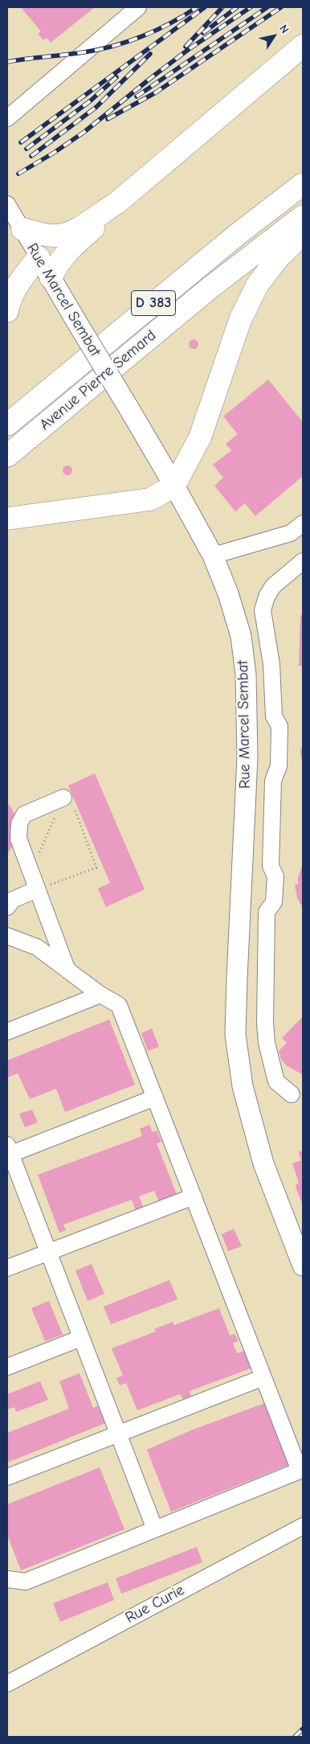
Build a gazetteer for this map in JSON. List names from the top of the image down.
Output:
{
  "streets": {
    "highway": ["D 383", "Avenue Pierre Semard"],
    "main road": ["Rue Marcel Sembat"],
    "street": ["Rue Curie"]
  },
  "north": "top right"
}
